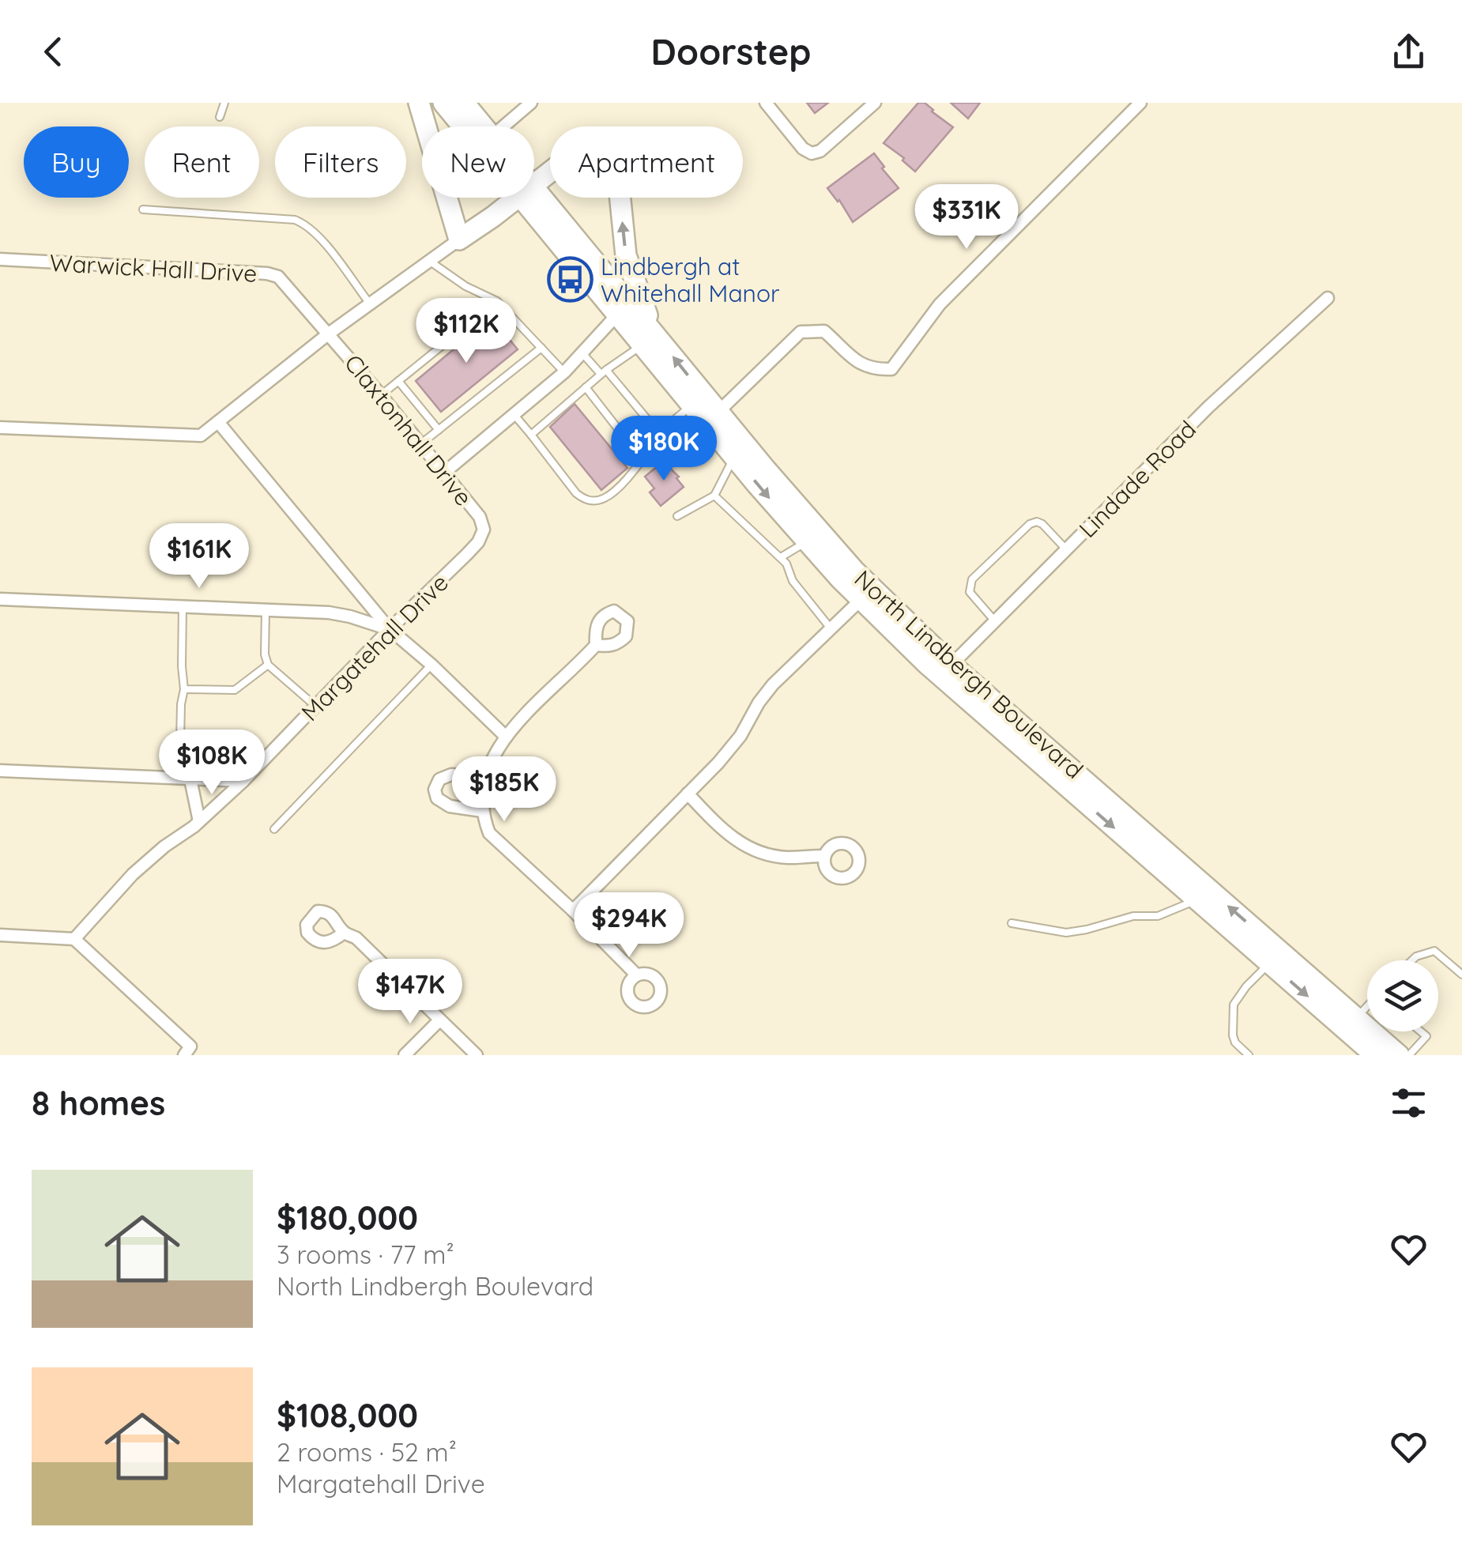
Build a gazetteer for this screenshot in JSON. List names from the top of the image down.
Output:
{
  "streets": {
    "highway": ["North Lindbergh Boulevard"],
    "street": [
      "Warwick Hall Drive",
      "Claxtonhall Drive",
      "Lindade Road",
      "Margatehall Drive"
    ]
  },
  "crossings": [
    ["Warwick Hall Drive", "Claxtonhall Drive"],
    ["Claxtonhall Drive", "Margatehall Drive"],
    ["Lindade Road", "North Lindbergh Boulevard"]
  ],
  "places": {
    "bus stop": ["Lindbergh at Whitehall Manor"]
  },
  "page": {
    "header": "Doorstep",
    "chip": [
      "Buy",
      "Rent",
      "Filters",
      "New",
      "Apartment"
    ],
    "price": [
      "$331K",
      "$112K",
      "$180K",
      "$161K",
      "$108K",
      "$185K",
      "$294K",
      "$147K"
    ],
    "heading": "8 homes",
    "list": [
      {
        "name": "$180,000",
        "note": "3 rooms · 77 m² · North Lindbergh Boulevard"
      },
      {
        "name": "$108,000",
        "note": "2 rooms · 52 m² · Margatehall Drive"
      }
    ]
  }
}
